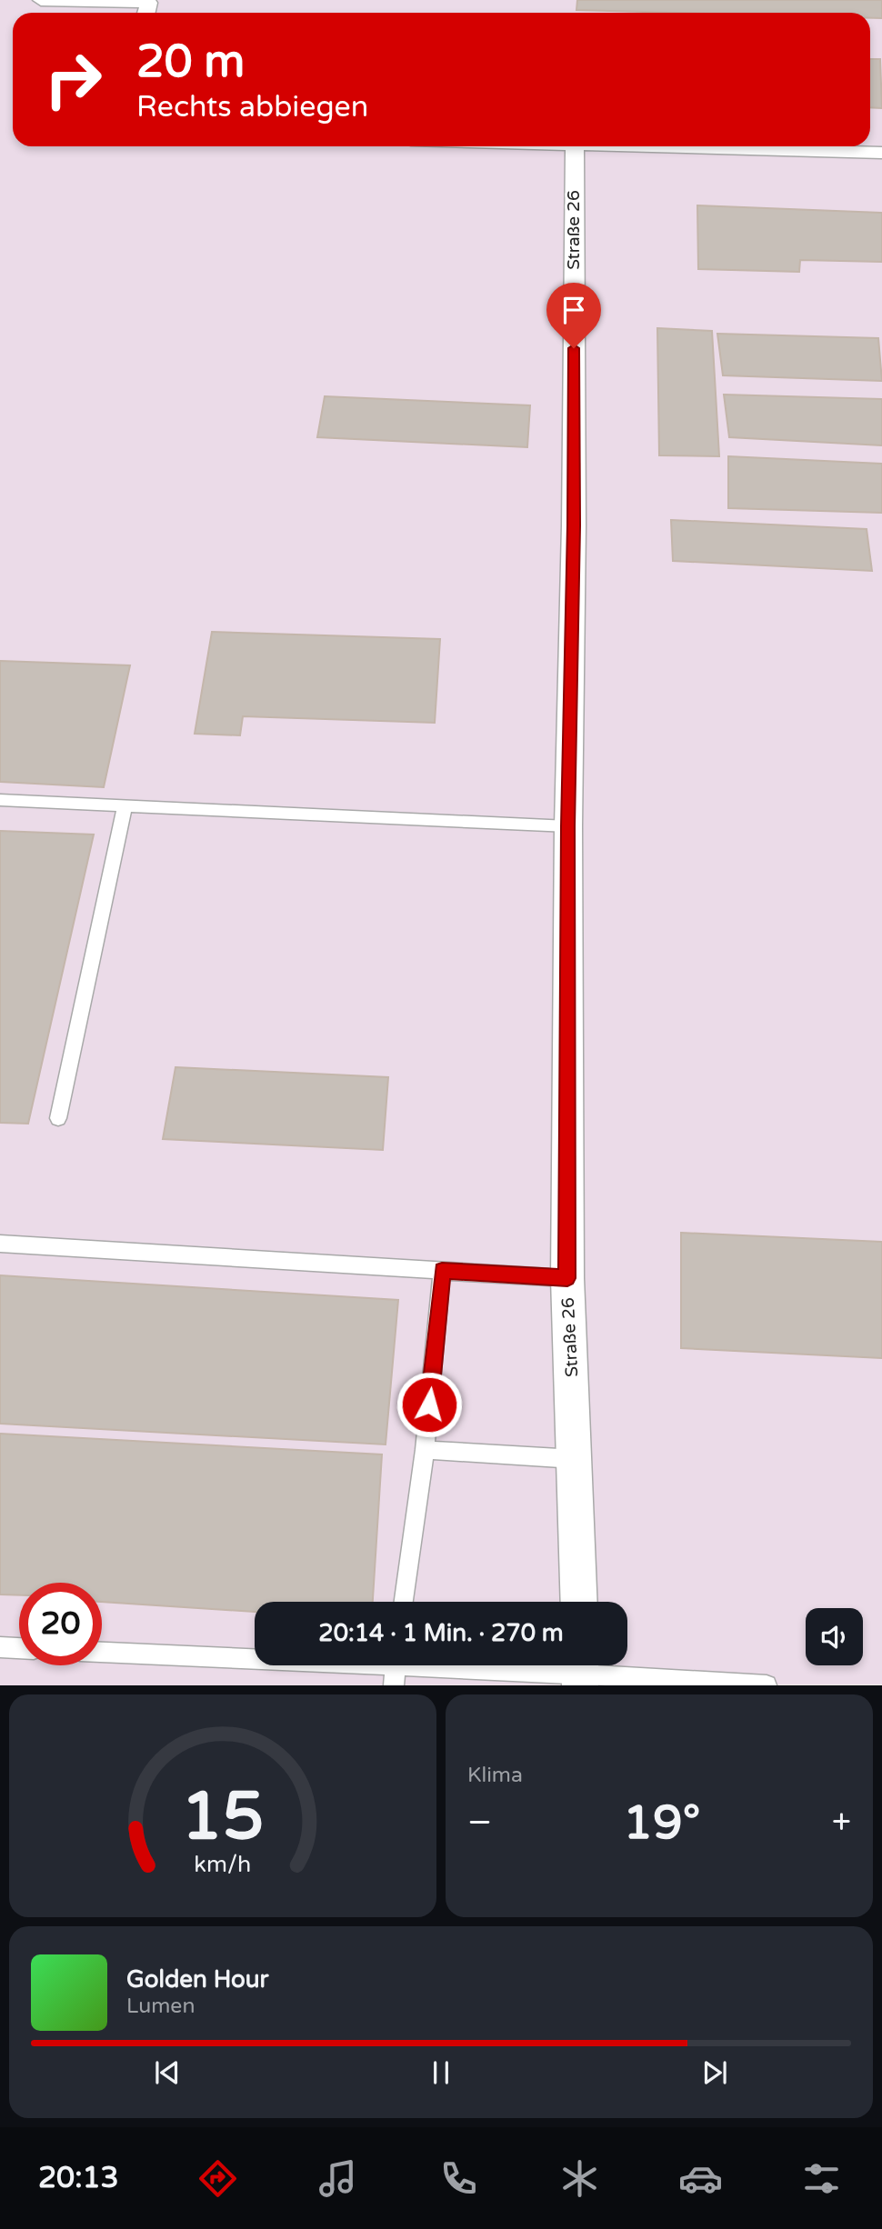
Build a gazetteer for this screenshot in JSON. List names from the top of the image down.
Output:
{
  "streets": {
    "street": ["Straße 26"]
  },
  "page": {
    "turn": ["20 m", "Rechts abbiegen"],
    "limit": "20",
    "trip": "20:14 · 1 Min. · 270 m",
    "tile": "Klima",
    "heat": ["−", "19°", "+"],
    "song": ["Golden Hour", "Lumen"],
    "tabs": "20:13",
    "gauge": ["15", "km/h"]
  }
}
